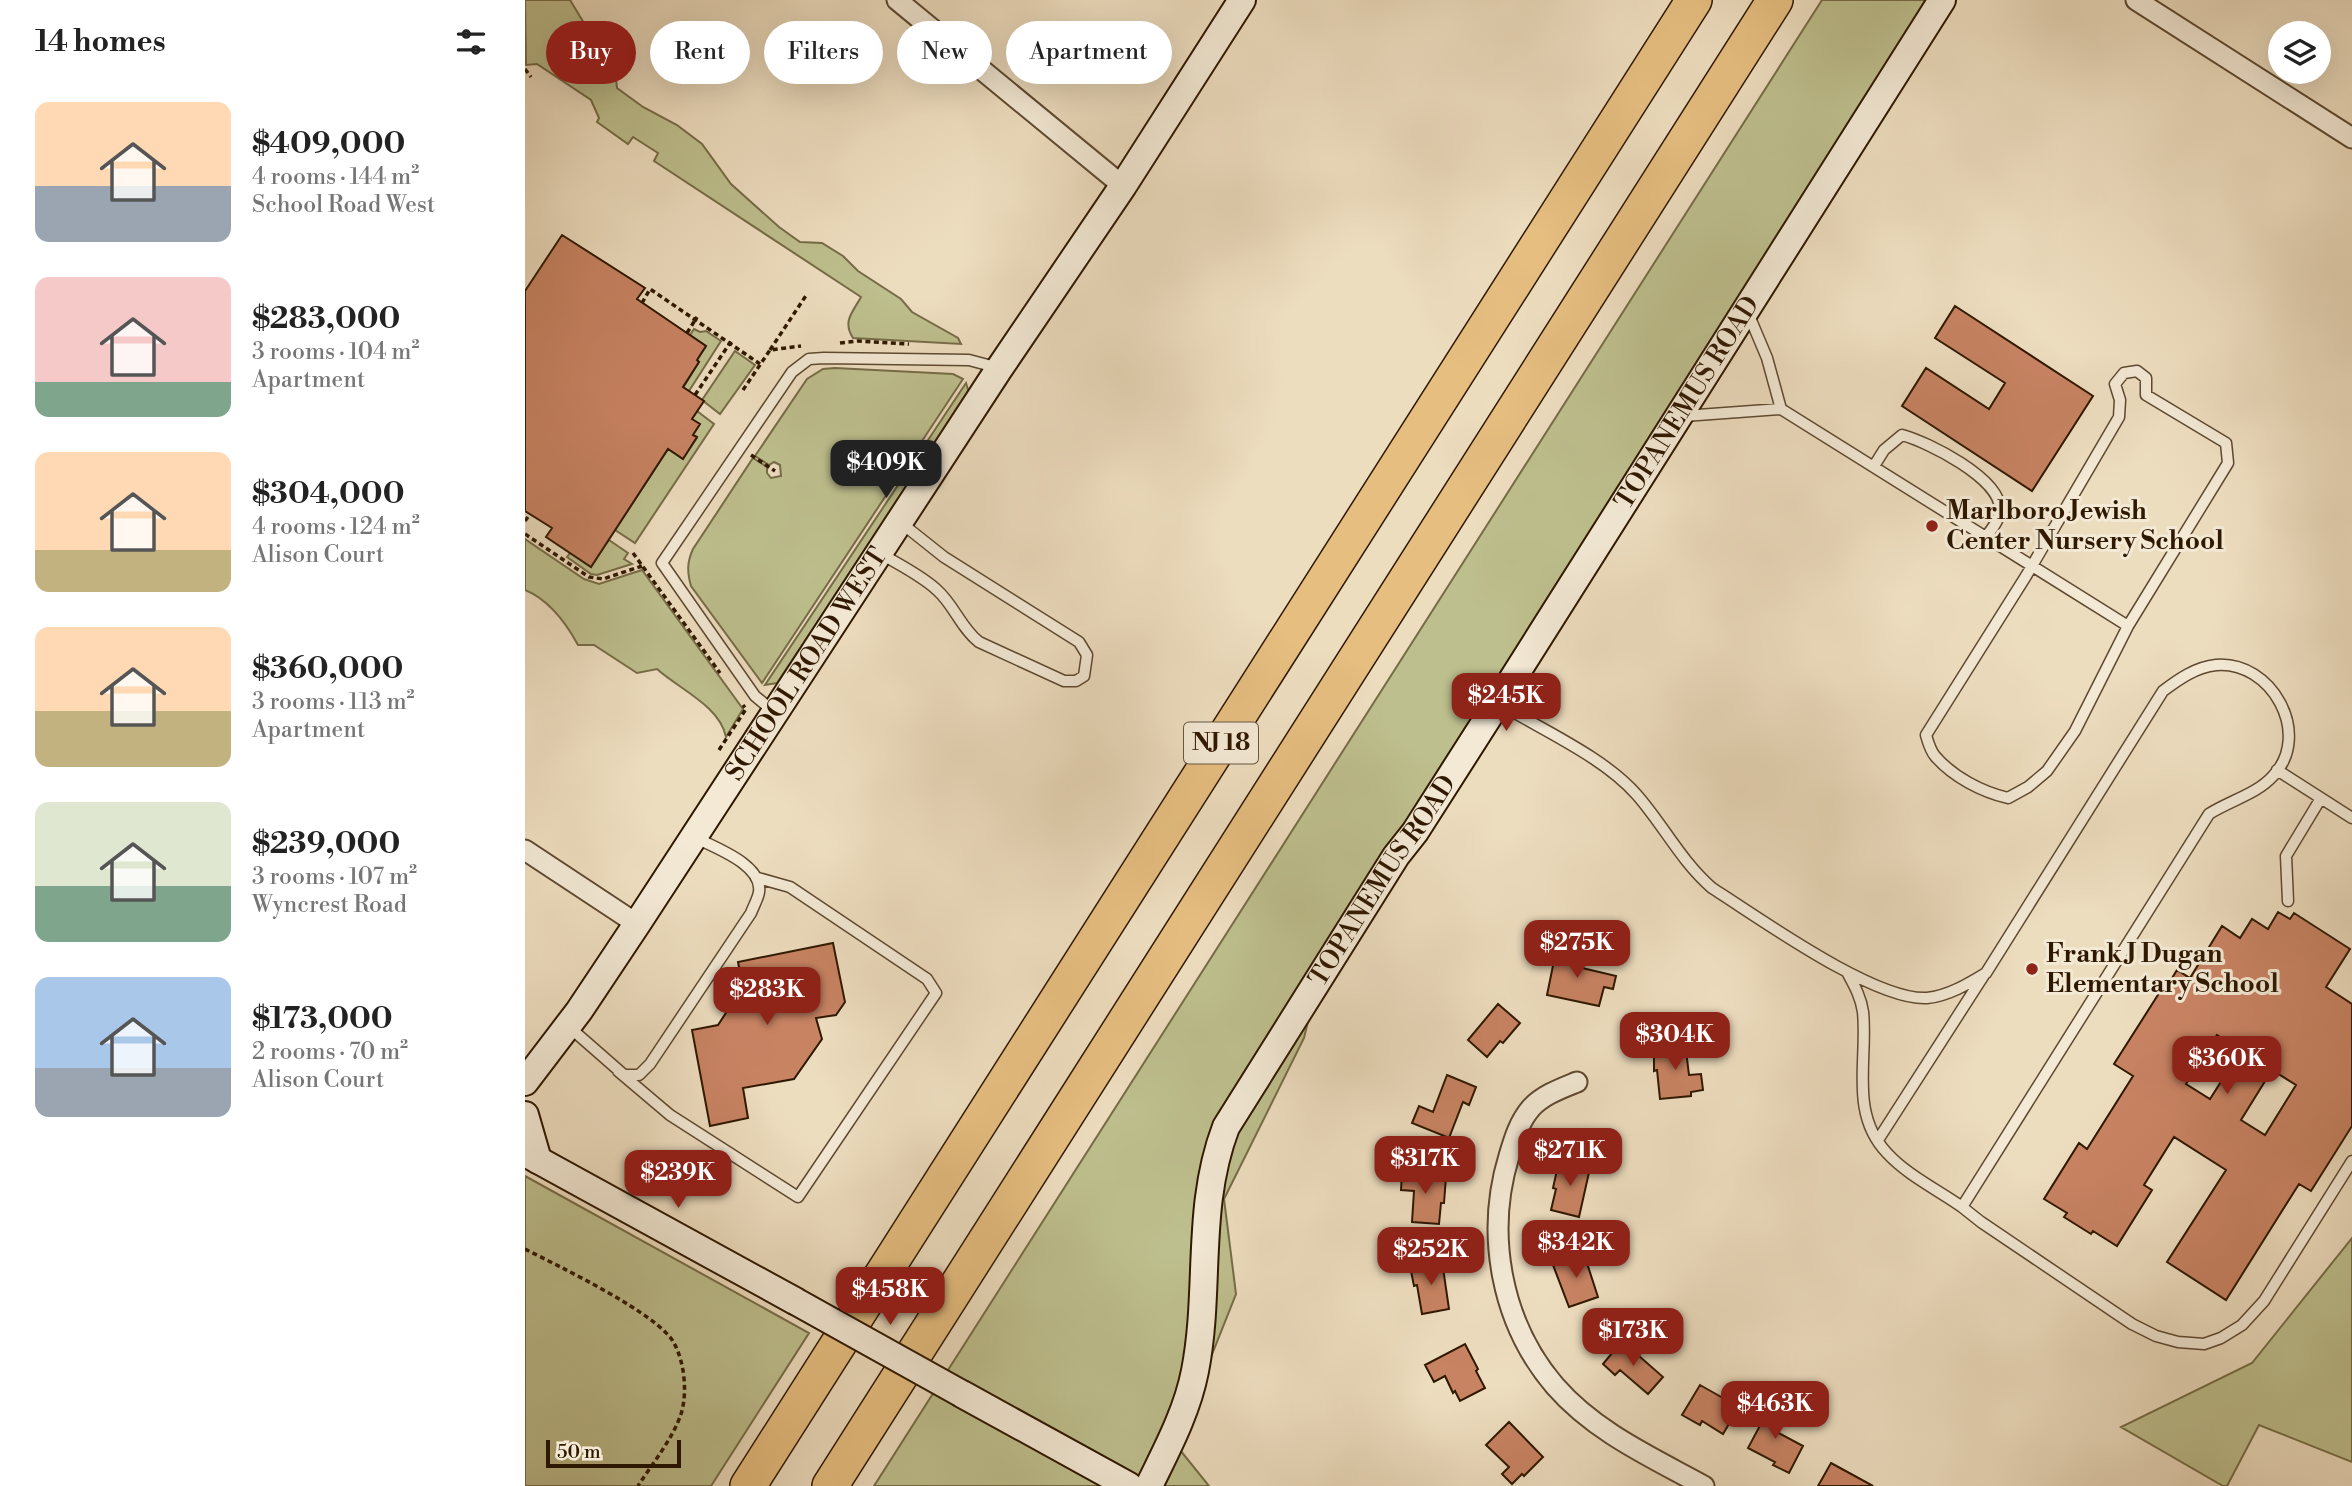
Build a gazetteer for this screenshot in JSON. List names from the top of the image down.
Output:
{
  "streets": {
    "highway": ["NJ 18"],
    "street": ["TOPANEMUS ROAD", "SCHOOL ROAD WEST"]
  },
  "places": ["Marlboro Jewish Center Nursery School", "Frank J Dugan Elementary School"],
  "scale_bar": "50 m",
  "page": {
    "heading": "14 homes",
    "chip": [
      "Buy",
      "Rent",
      "Filters",
      "New",
      "Apartment"
    ],
    "list": [
      {
        "name": "$409,000",
        "note": "4 rooms · 144 m² · School Road West"
      },
      {
        "name": "$283,000",
        "note": "3 rooms · 104 m² · Apartment"
      },
      {
        "name": "$304,000",
        "note": "4 rooms · 124 m² · Alison Court"
      },
      {
        "name": "$360,000",
        "note": "3 rooms · 113 m² · Apartment"
      },
      {
        "name": "$239,000",
        "note": "3 rooms · 107 m² · Wyncrest Road"
      },
      {
        "name": "$173,000",
        "note": "2 rooms · 70 m² · Alison Court"
      }
    ],
    "price": [
      "$409K",
      "$245K",
      "$275K",
      "$283K",
      "$304K",
      "$360K",
      "$271K",
      "$317K",
      "$239K",
      "$342K",
      "$252K",
      "$458K",
      "$173K",
      "$463K"
    ],
    "scale": "50 m"
  }
}
